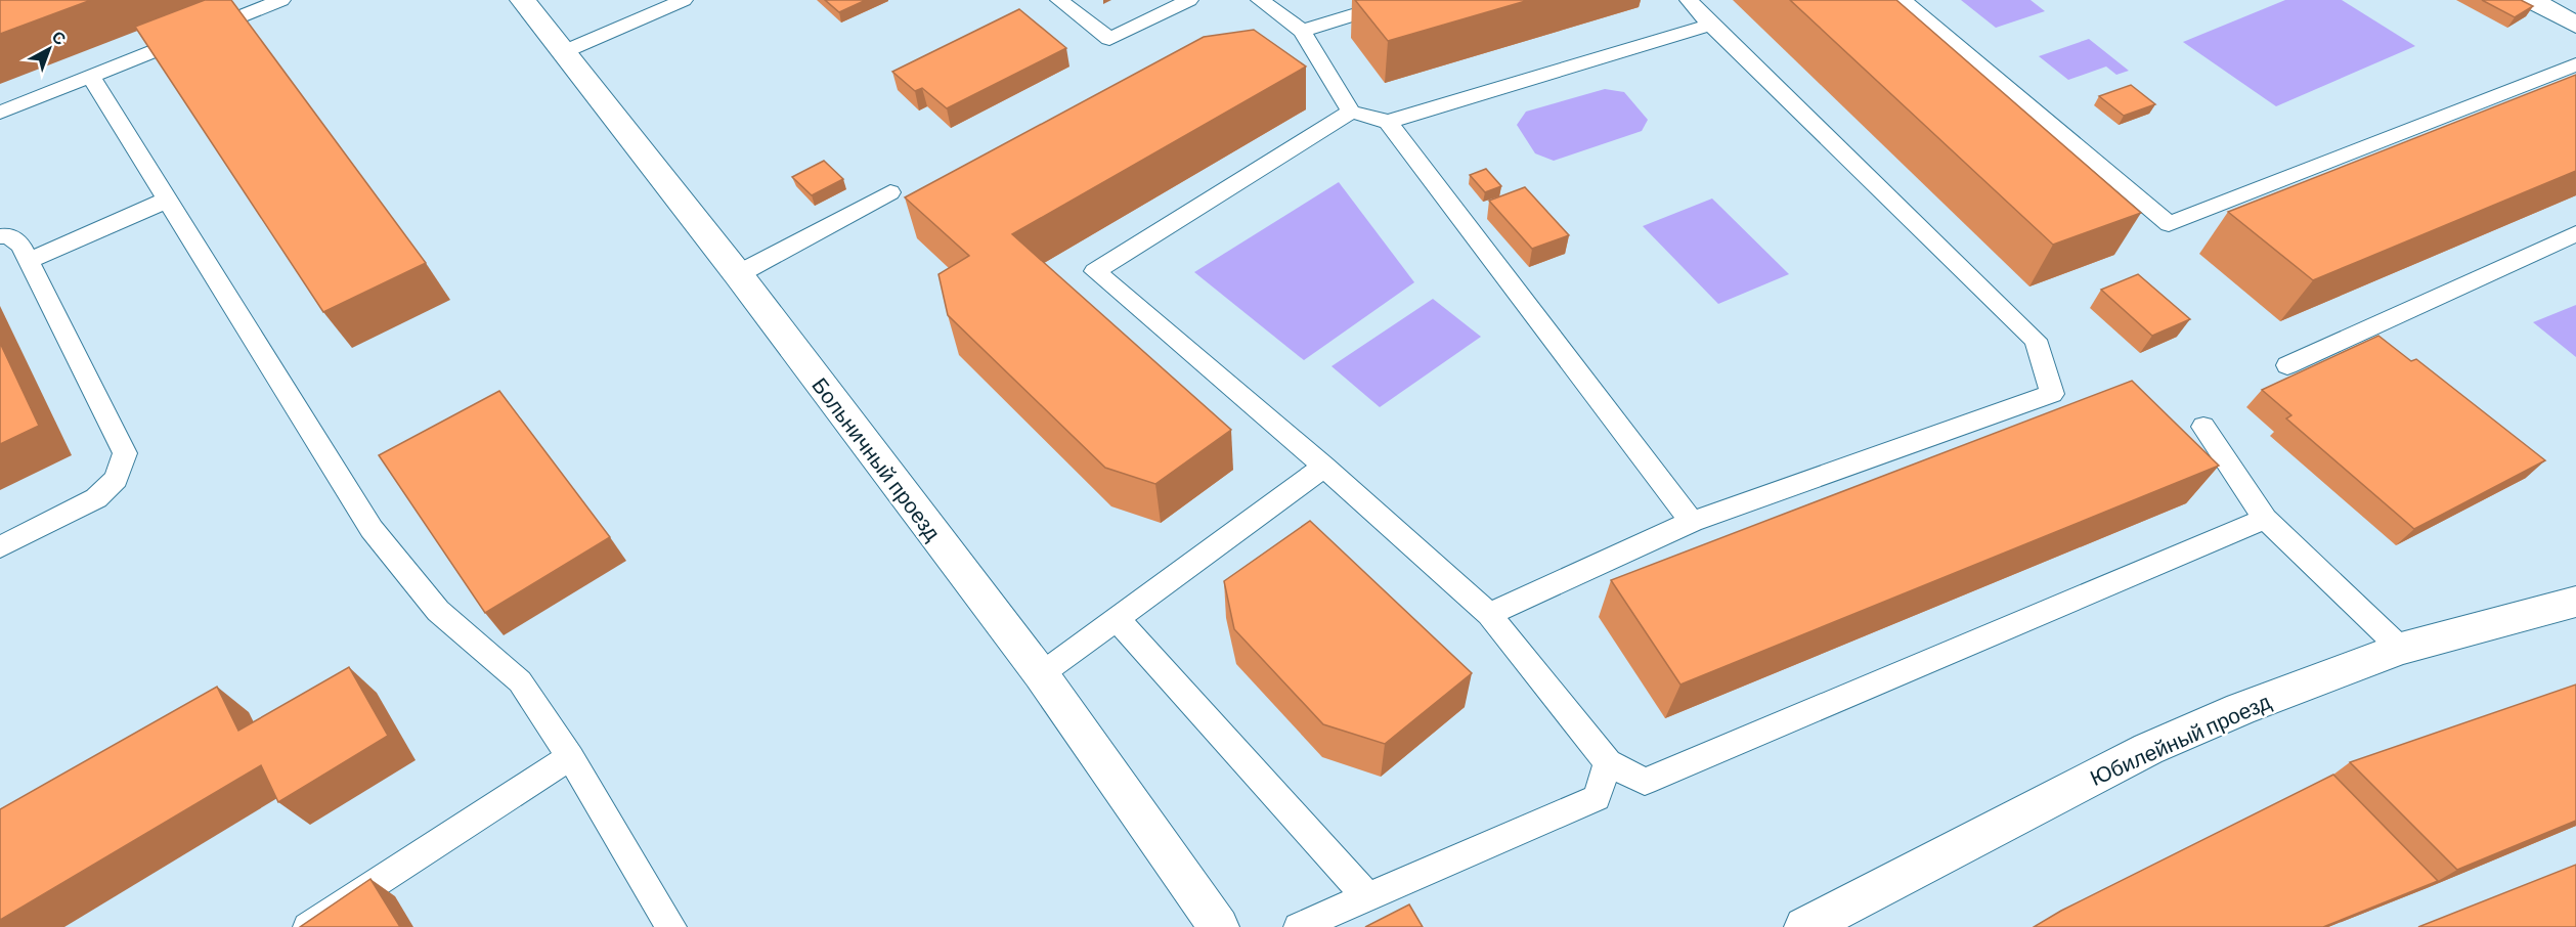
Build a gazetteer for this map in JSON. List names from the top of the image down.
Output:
{
  "streets": {
    "street": ["Больничный проезд", "Юбилейный проезд"]
  },
  "north": "top right"
}
